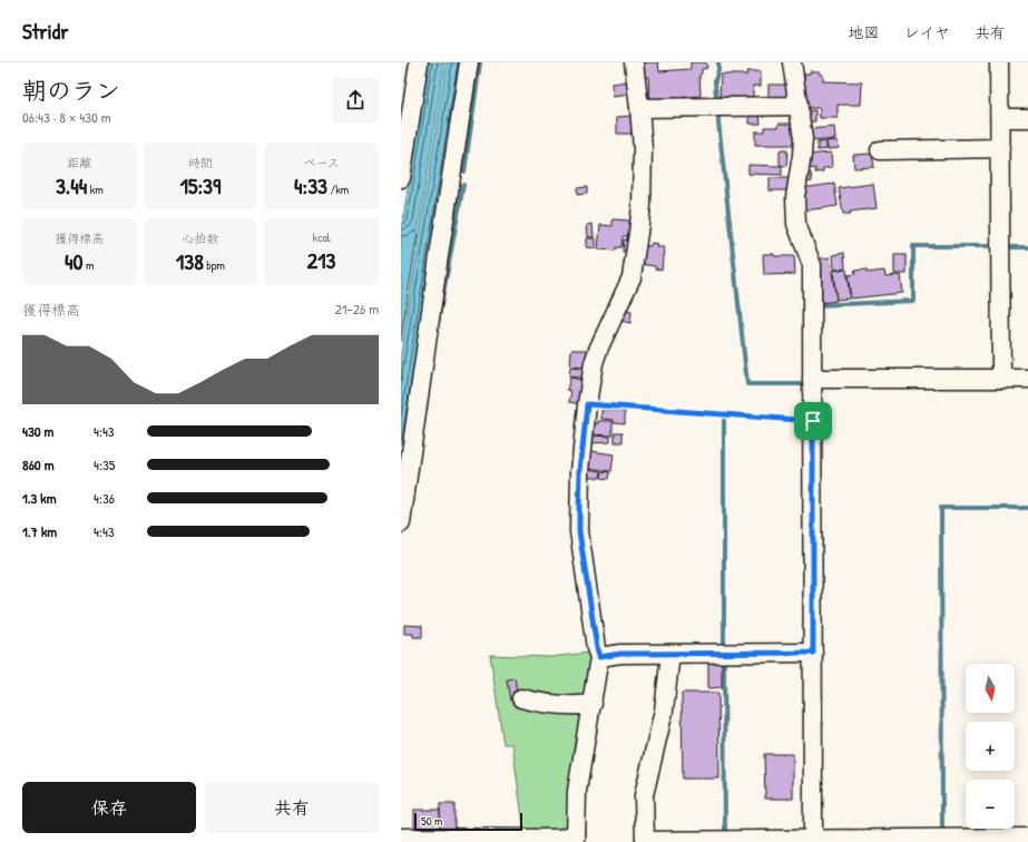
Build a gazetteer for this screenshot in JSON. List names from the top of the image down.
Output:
{
  "scale_bar": "50 m",
  "north": "bottom",
  "page": {
    "header": "Stridr",
    "nav": ["地図", "レイヤ", "共有"],
    "heading": ["朝のラン", "06:43 · 8 × 430 m"],
    "stats": [
      ["距離", "3.44 km"],
      ["時間", "15:39"],
      ["ペース", "4:33 /km"],
      ["獲得標高", "40 m"],
      ["心拍数", "138 bpm"],
      ["kcal", "213"]
    ],
    "chart": ["獲得標高", "21–26 m"],
    "list": [
      {
        "name": "430 m",
        "note": "4:43"
      },
      {
        "name": "860 m",
        "note": "4:35"
      },
      {
        "name": "1.3 km",
        "note": "4:36"
      },
      {
        "name": "1.7 km",
        "note": "4:43"
      }
    ],
    "map_buttons": ["+", "−"],
    "buttons": ["保存", "共有"],
    "scale": "50 m"
  }
}
